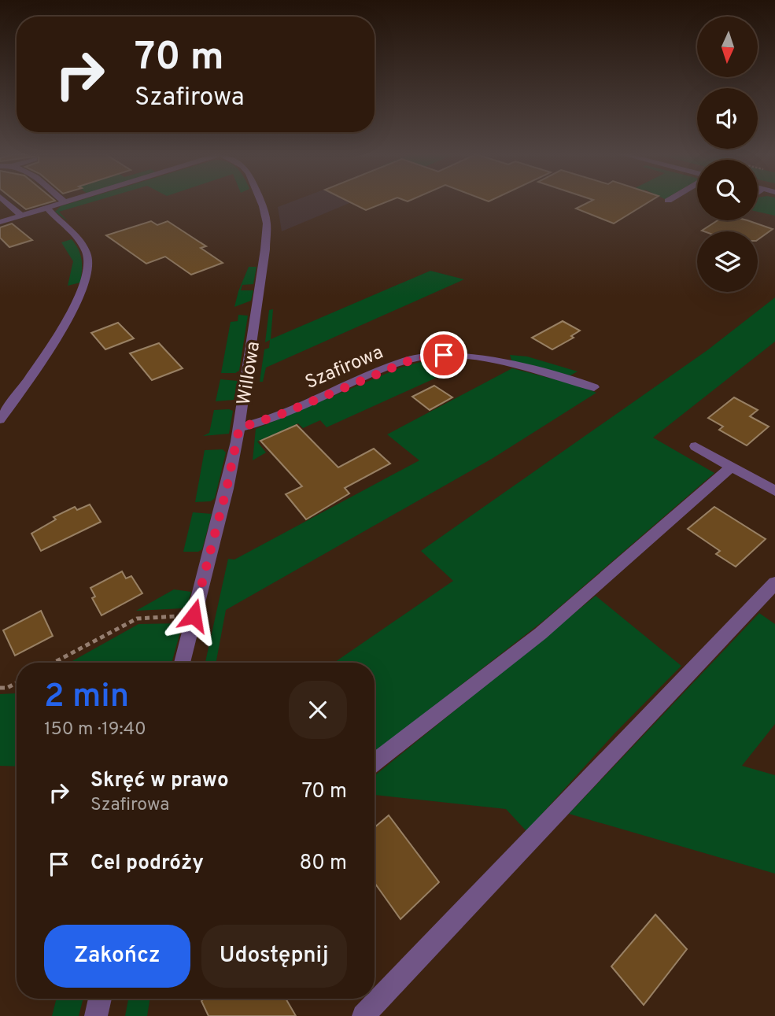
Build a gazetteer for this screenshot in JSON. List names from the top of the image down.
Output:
{
  "streets": {
    "street": ["Szafirowa", "Willowa"]
  },
  "crossings": [
    ["Szafirowa", "Willowa"]
  ],
  "north": "bottom",
  "page": {
    "turn": ["70 m", "Szafirowa"],
    "heading": ["2 min", "150 m · 19:40"],
    "list": [
      {
        "name": "Skręć w prawo",
        "note": "Szafirowa",
        "value": "70 m"
      },
      {
        "name": "Cel podróży",
        "value": "80 m"
      }
    ],
    "buttons": ["Zakończ", "Udostępnij"]
  }
}
